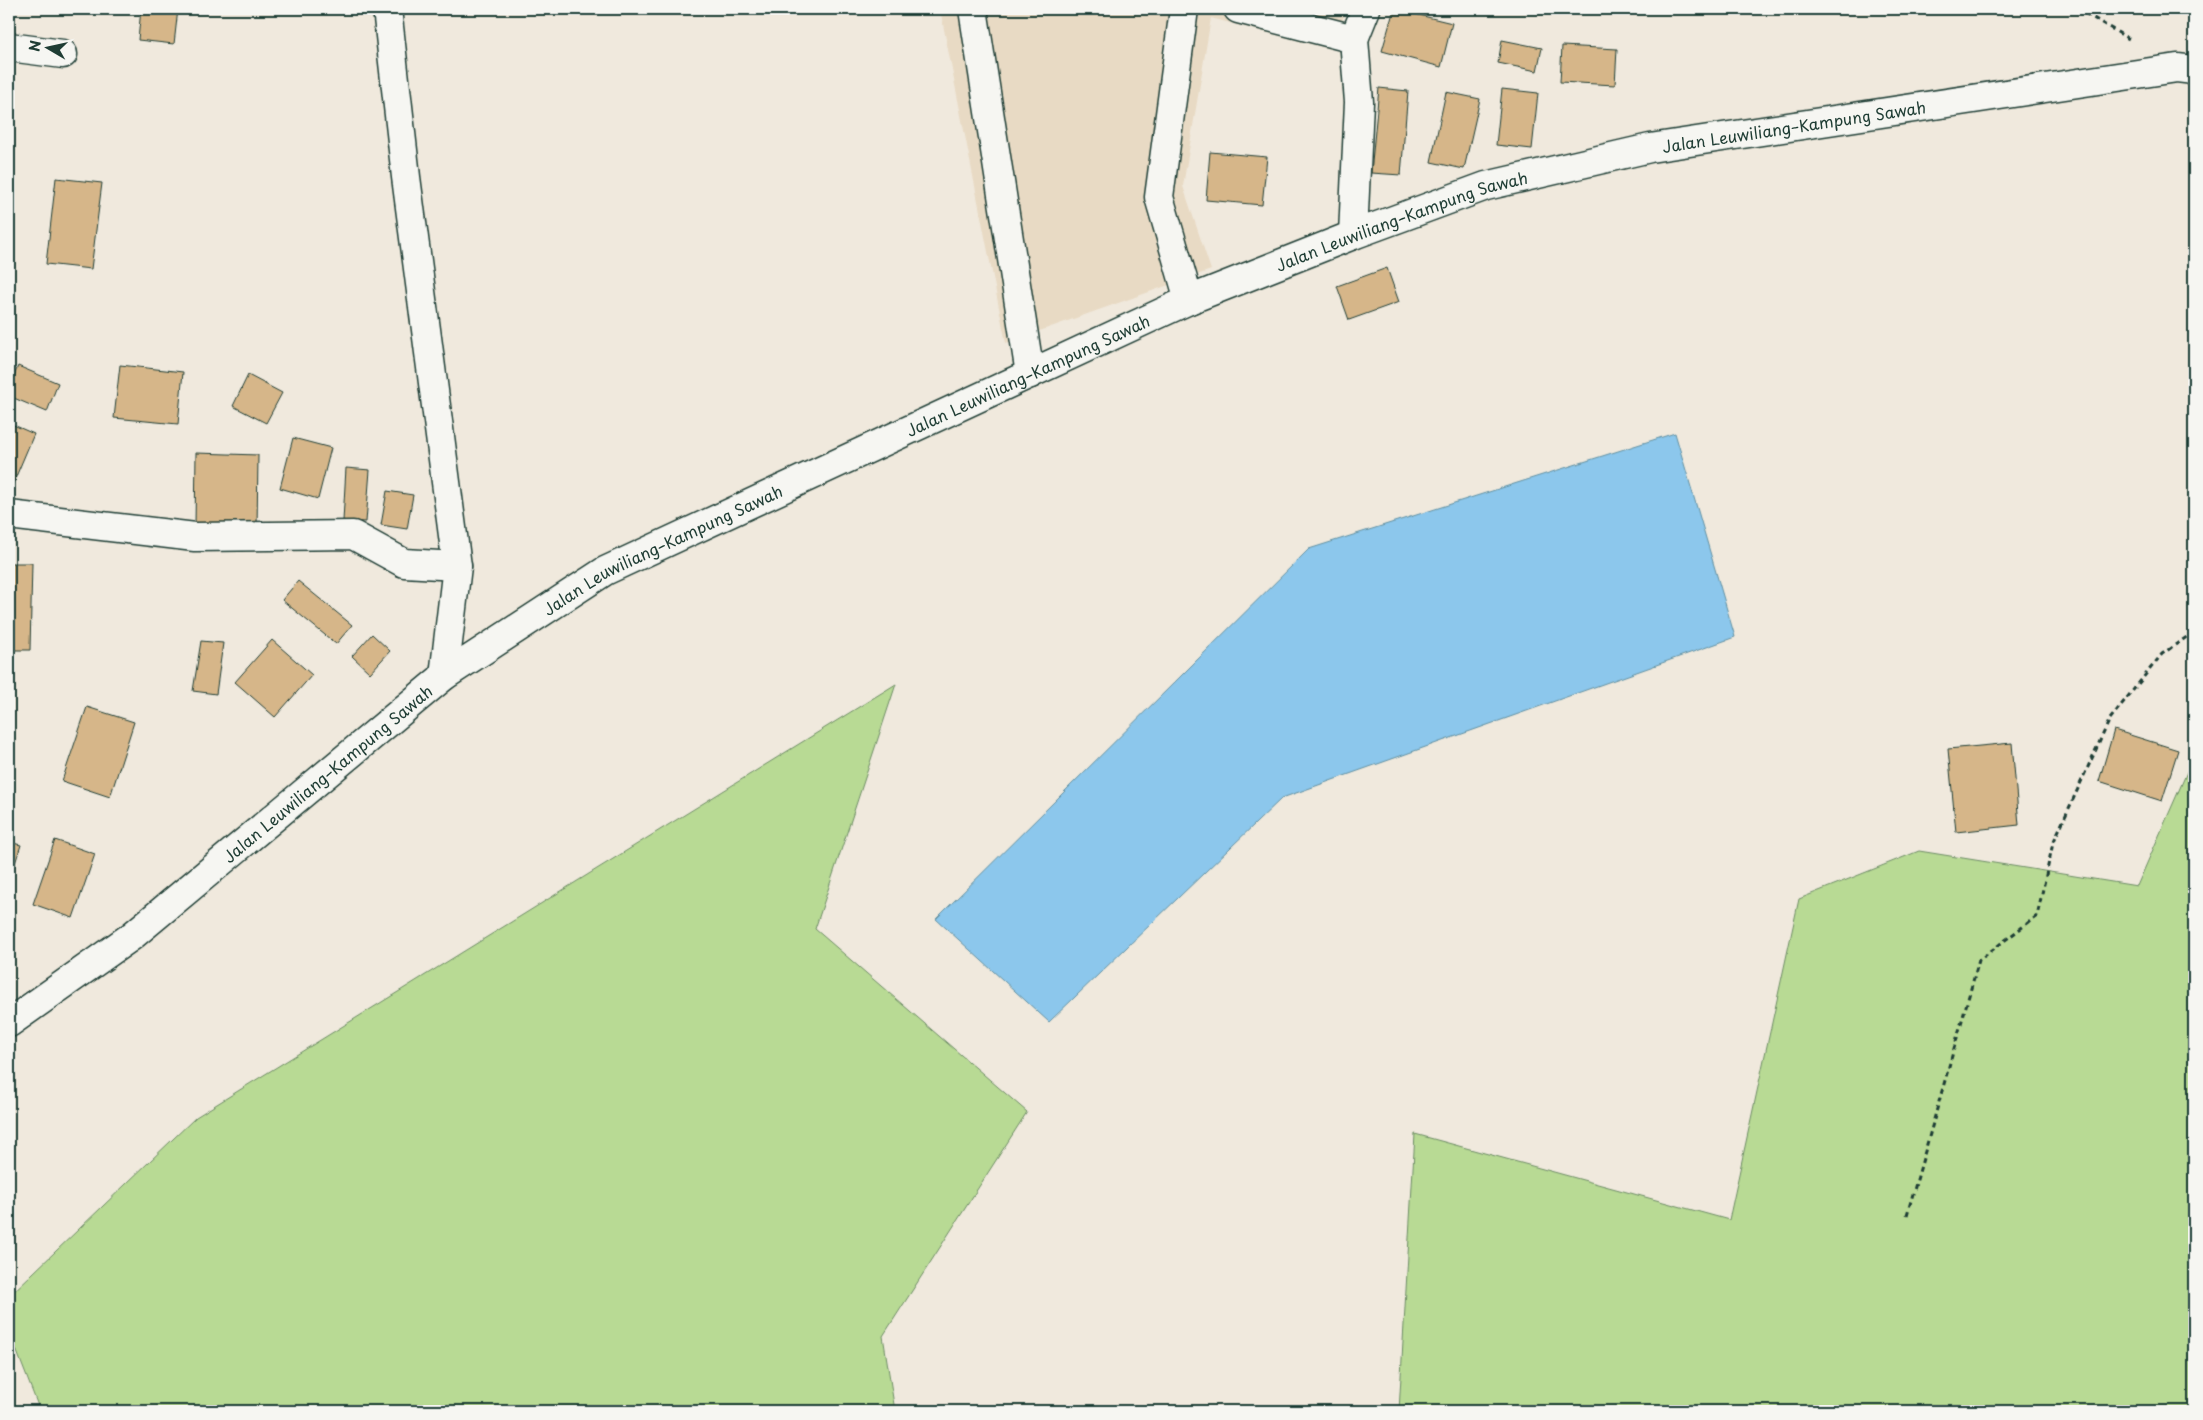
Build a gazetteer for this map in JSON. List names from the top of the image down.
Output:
{
  "streets": {
    "main road": ["Jalan Leuwiliang–Kampung Sawah"]
  },
  "north": "left"
}
